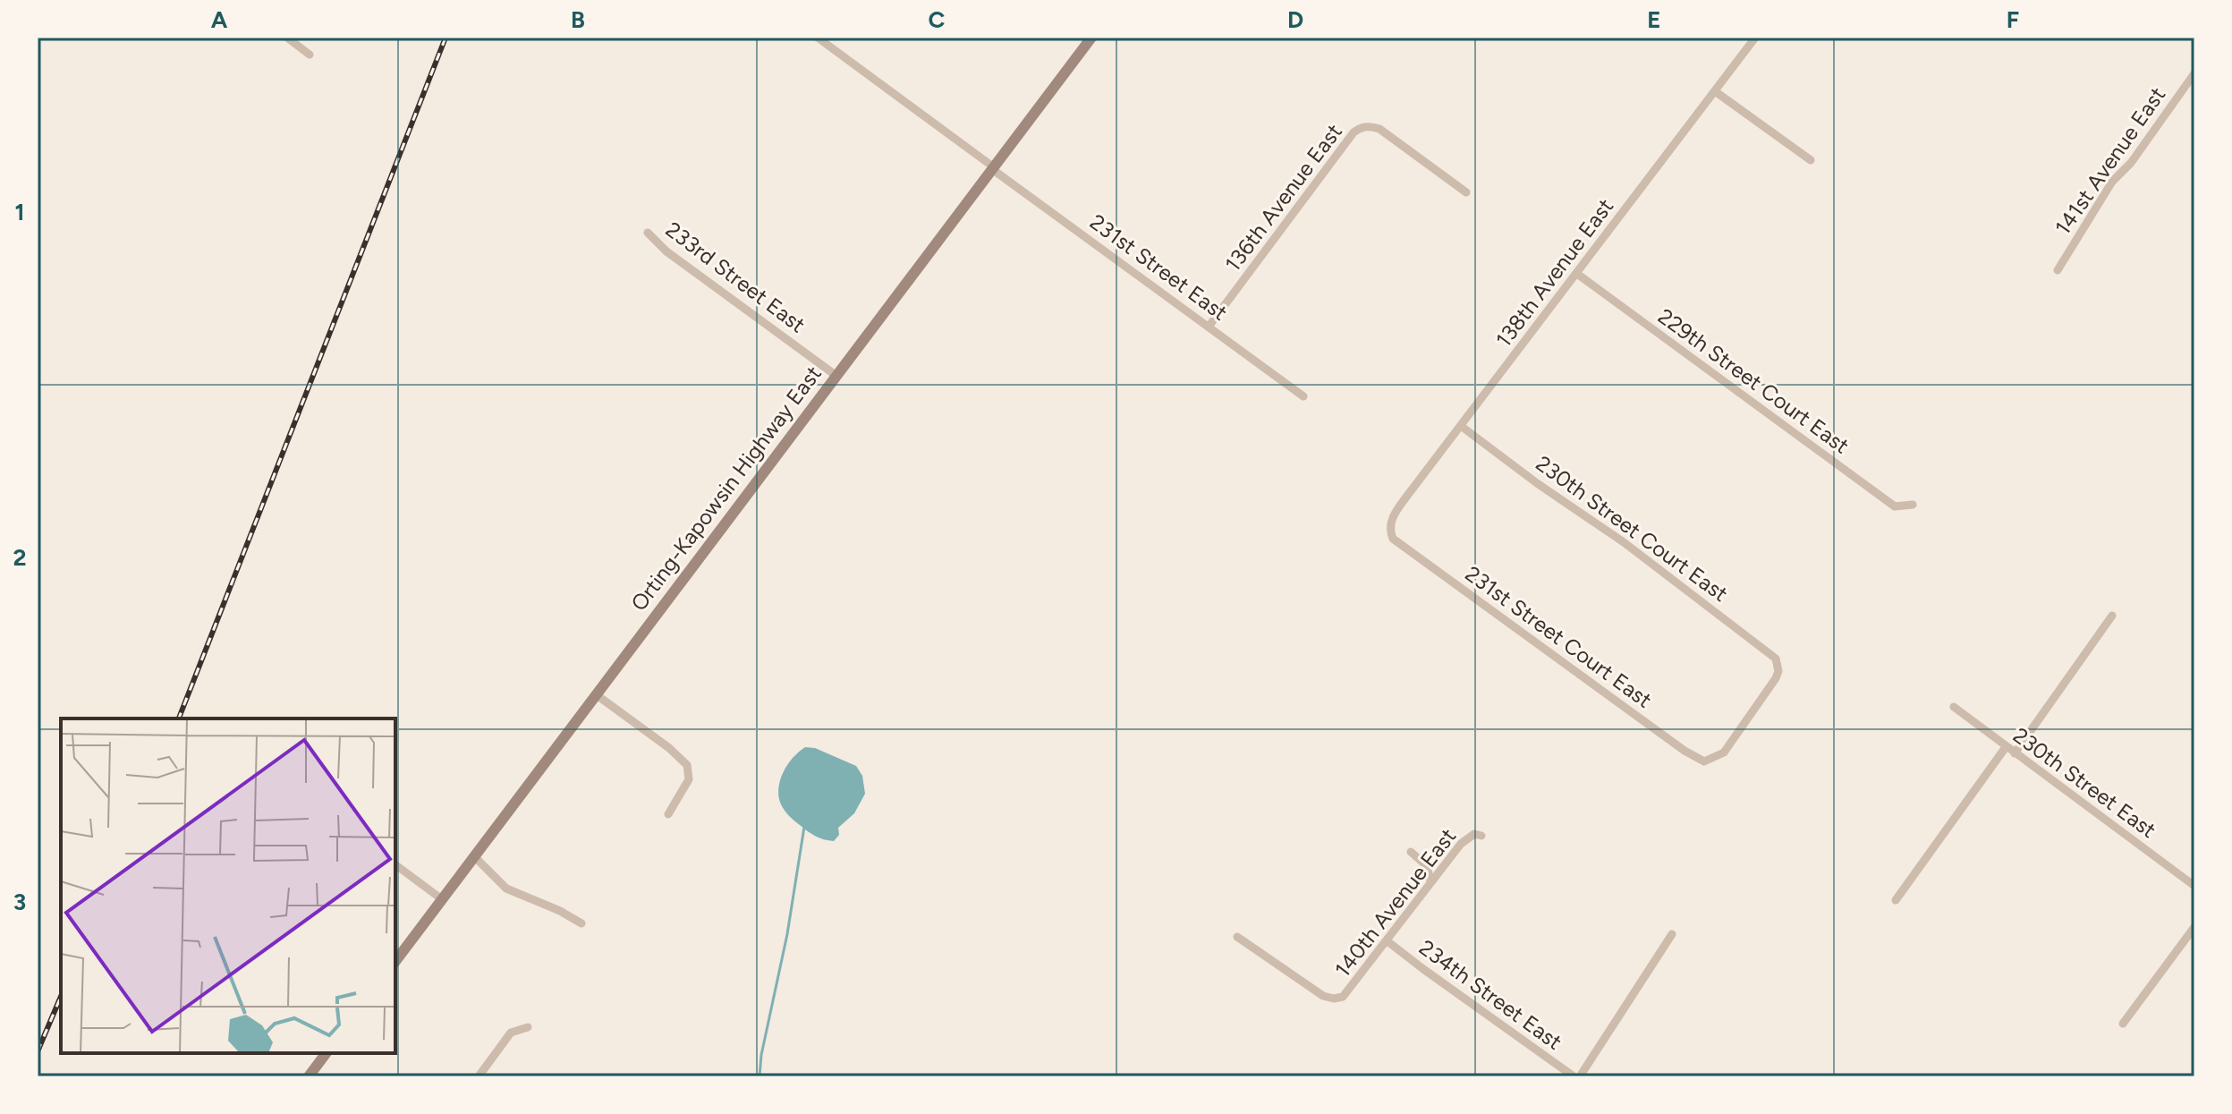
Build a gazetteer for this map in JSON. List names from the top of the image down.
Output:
{
  "streets": {
    "main road": ["Orting-Kapowsin Highway East"],
    "street": [
      "141st Avenue East",
      "136th Avenue East",
      "231st Street East",
      "138th Avenue East",
      "233rd Street East",
      "229th Street Court East",
      "230th Street Court East",
      "231st Street Court East",
      "230th Street East",
      "140th Avenue East",
      "234th Street East"
    ]
  },
  "crossings": [
    ["136th Avenue East", "231st Street East"],
    ["231st Street East", "Orting-Kapowsin Highway East"],
    ["138th Avenue East", "229th Street Court East"],
    ["138th Avenue East", "230th Street Court East"],
    ["138th Avenue East", "231st Street Court East"],
    ["233rd Street East", "Orting-Kapowsin Highway East"],
    ["230th Street Court East", "231st Street Court East"],
    ["140th Avenue East", "234th Street East"]
  ],
  "grid": {
    "columns": [
      "A",
      "B",
      "C",
      "D",
      "E",
      "F"
    ],
    "rows": ["1", "2", "3"]
  }
}
